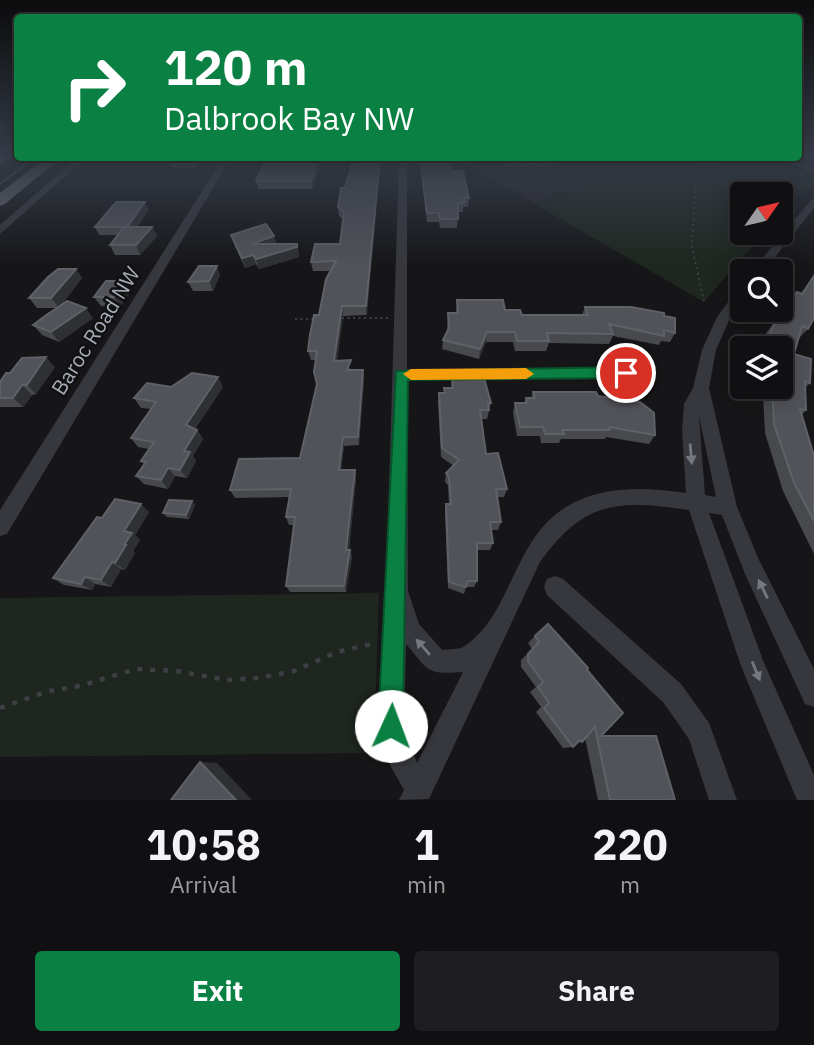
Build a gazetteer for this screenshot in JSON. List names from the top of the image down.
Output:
{
  "streets": {
    "street": ["Baroc Road NW"]
  },
  "north": "top right",
  "page": {
    "turn": ["120 m", "Dalbrook Bay NW"],
    "eta": [
      "10:58",
      "Arrival",
      "1",
      "min",
      "220",
      "m"
    ],
    "buttons": ["Exit", "Share"]
  }
}
